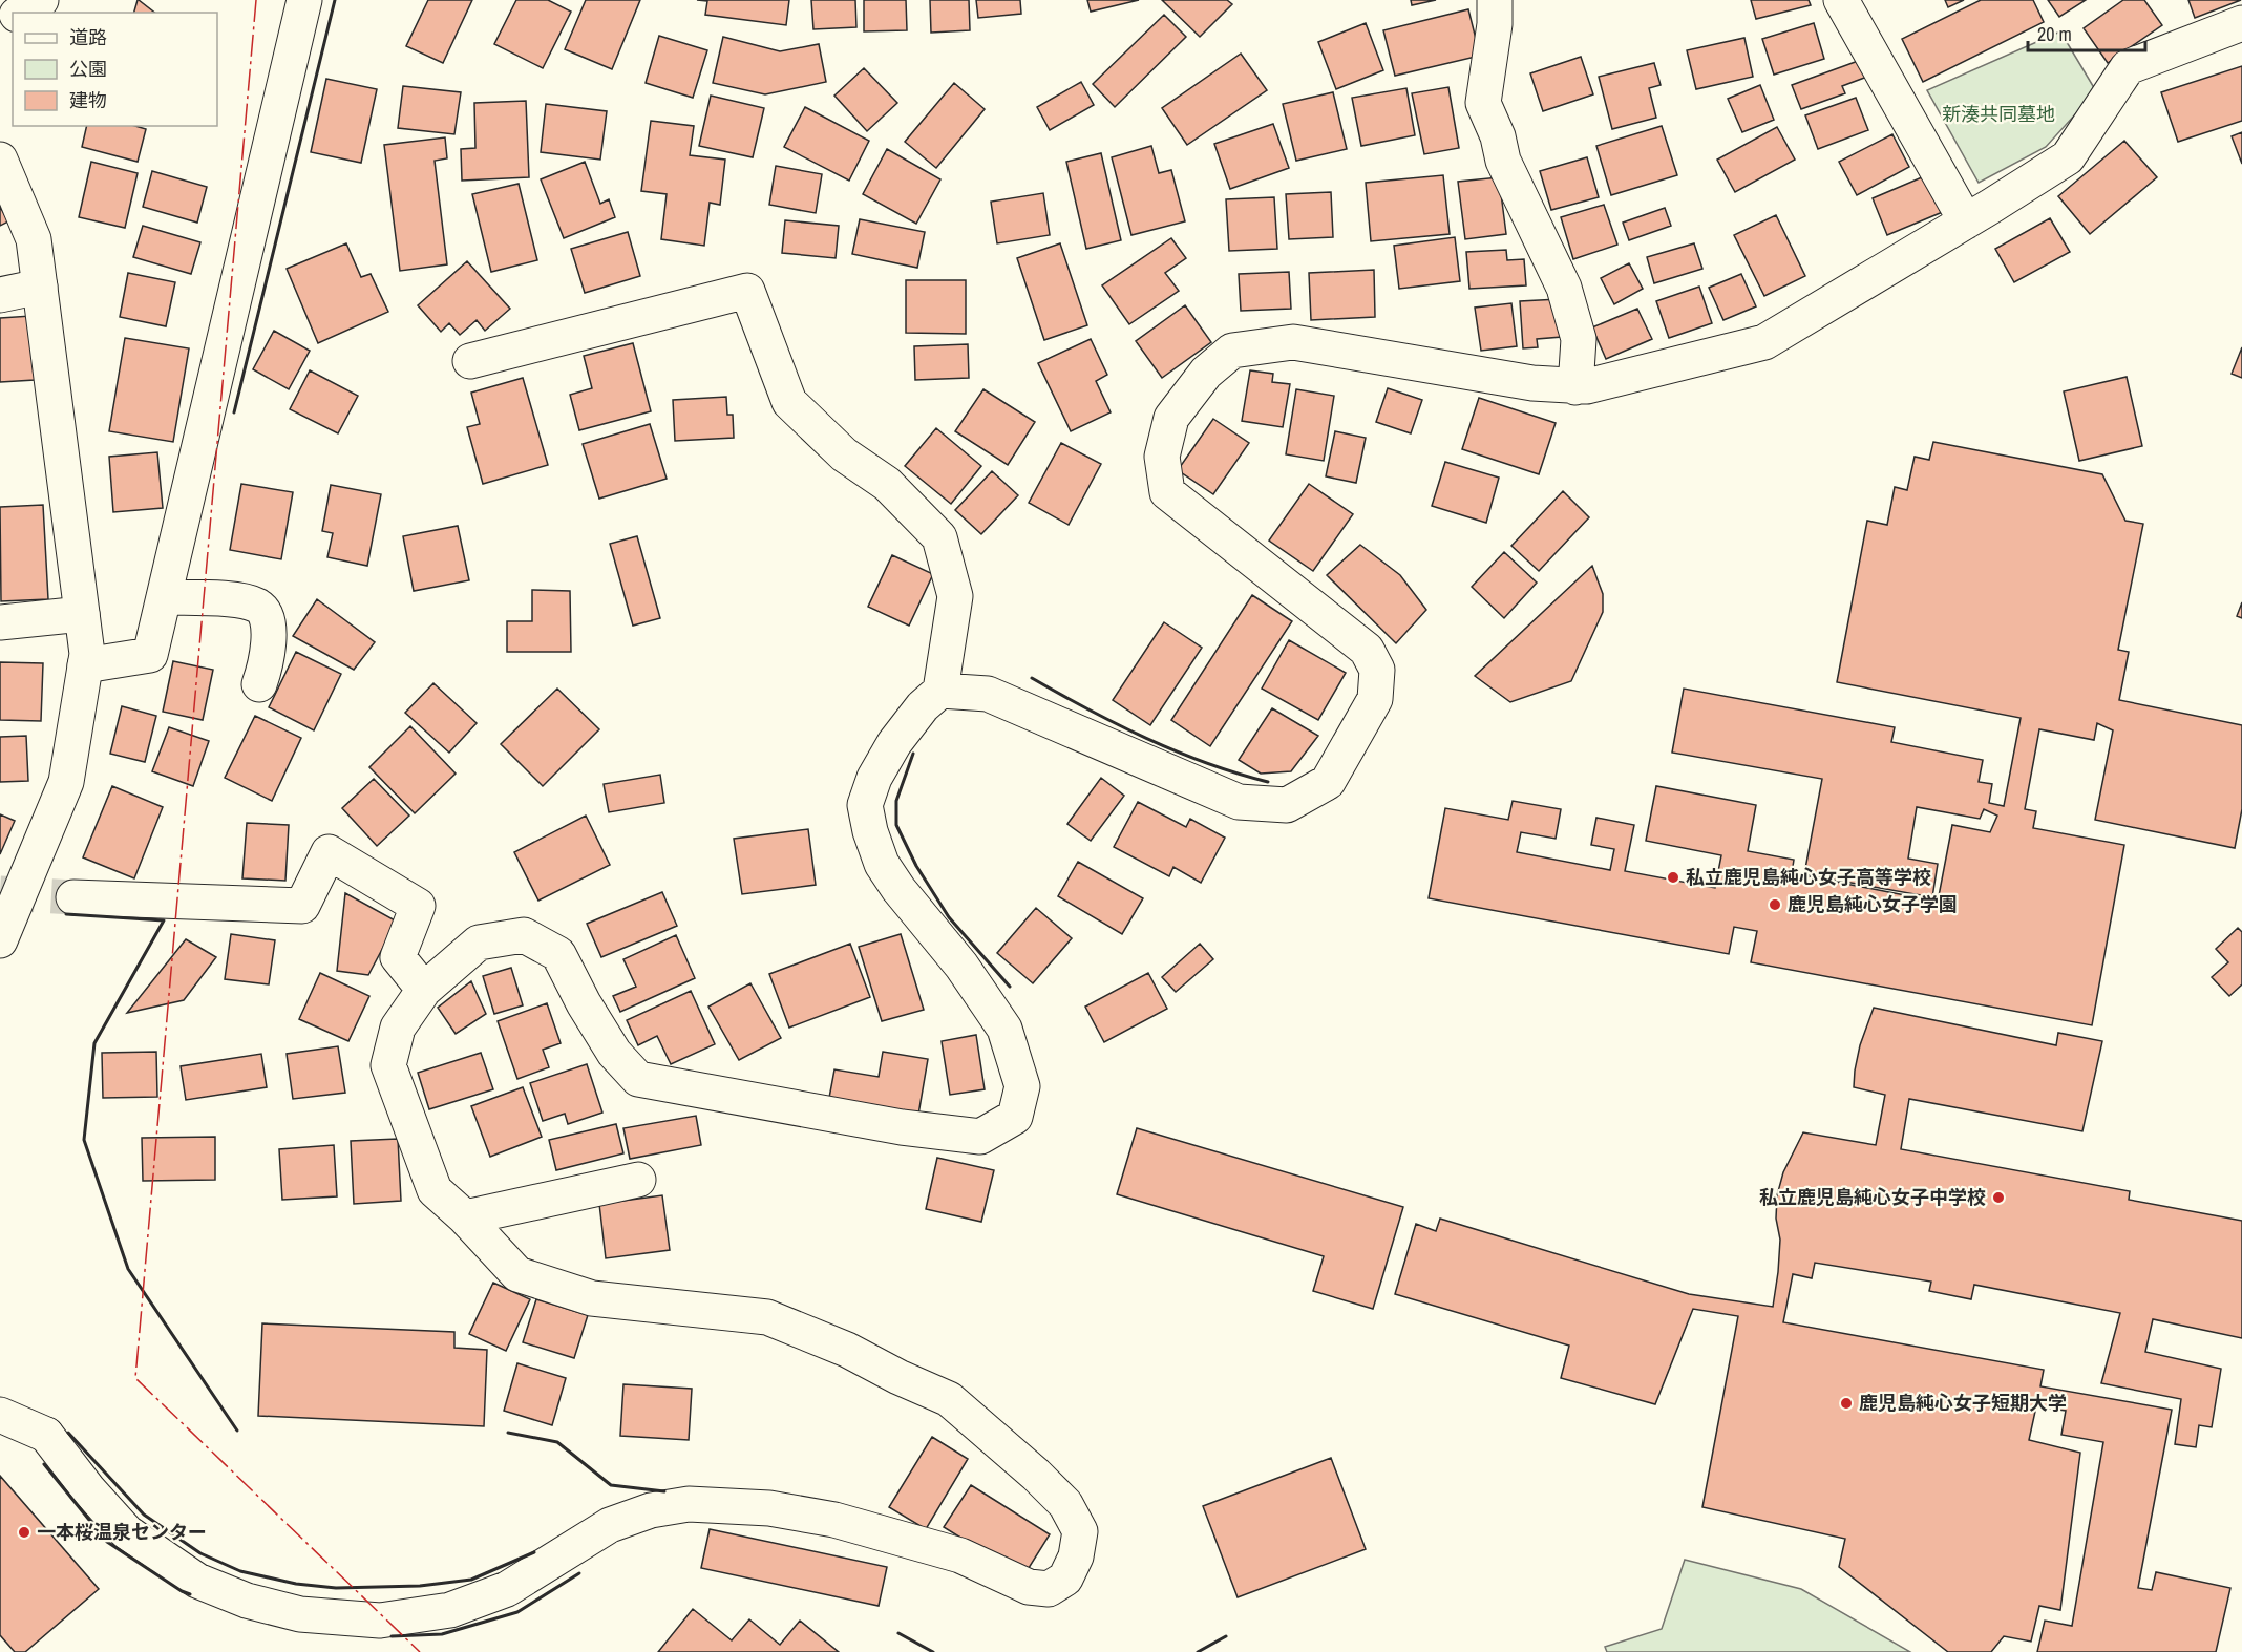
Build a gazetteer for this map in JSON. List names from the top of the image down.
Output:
{
  "parks": ["新湊共同墓地"],
  "places": [
    "私立鹿児島純心女子高等学校",
    "鹿児島純心女子学園",
    "私立鹿児島純心女子中学校",
    "鹿児島純心女子短期大学",
    "一本桜温泉センター"
  ],
  "legend": ["道路", "公園", "建物"],
  "scale_bar": "20 m"
}
